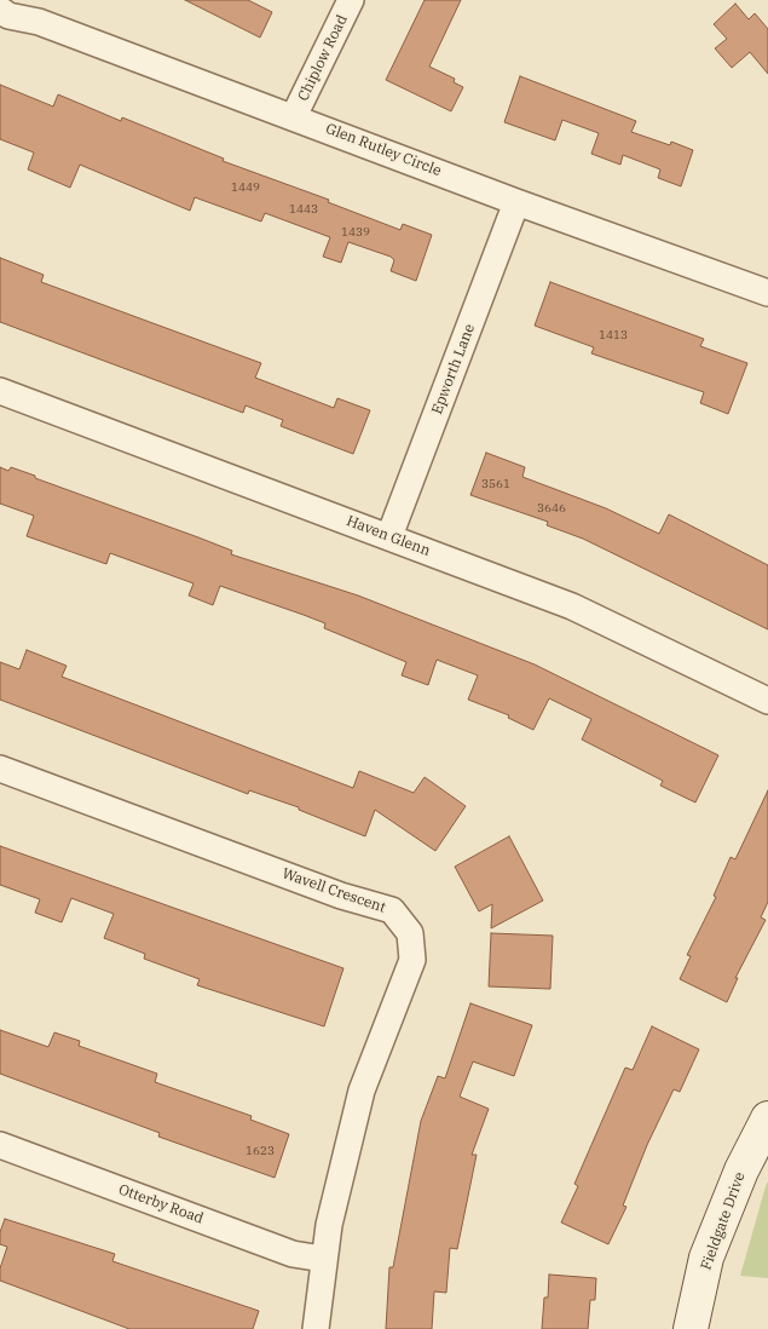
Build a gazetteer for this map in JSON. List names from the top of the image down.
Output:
{
  "streets": {
    "street": [
      "Chiplow Road",
      "Glen Rutley Circle",
      "Epworth Lane",
      "Haven Glenn",
      "Wavell Crescent",
      "Otterby Road",
      "Fieldgate Drive"
    ]
  },
  "crossings": [
    ["Chiplow Road", "Glen Rutley Circle"],
    ["Glen Rutley Circle", "Epworth Lane"],
    ["Epworth Lane", "Haven Glenn"],
    ["Wavell Crescent", "Otterby Road"]
  ],
  "house_numbers": [
    "1449",
    "1443",
    "1439",
    "1413",
    "3561",
    "3646",
    "1623"
  ]
}
